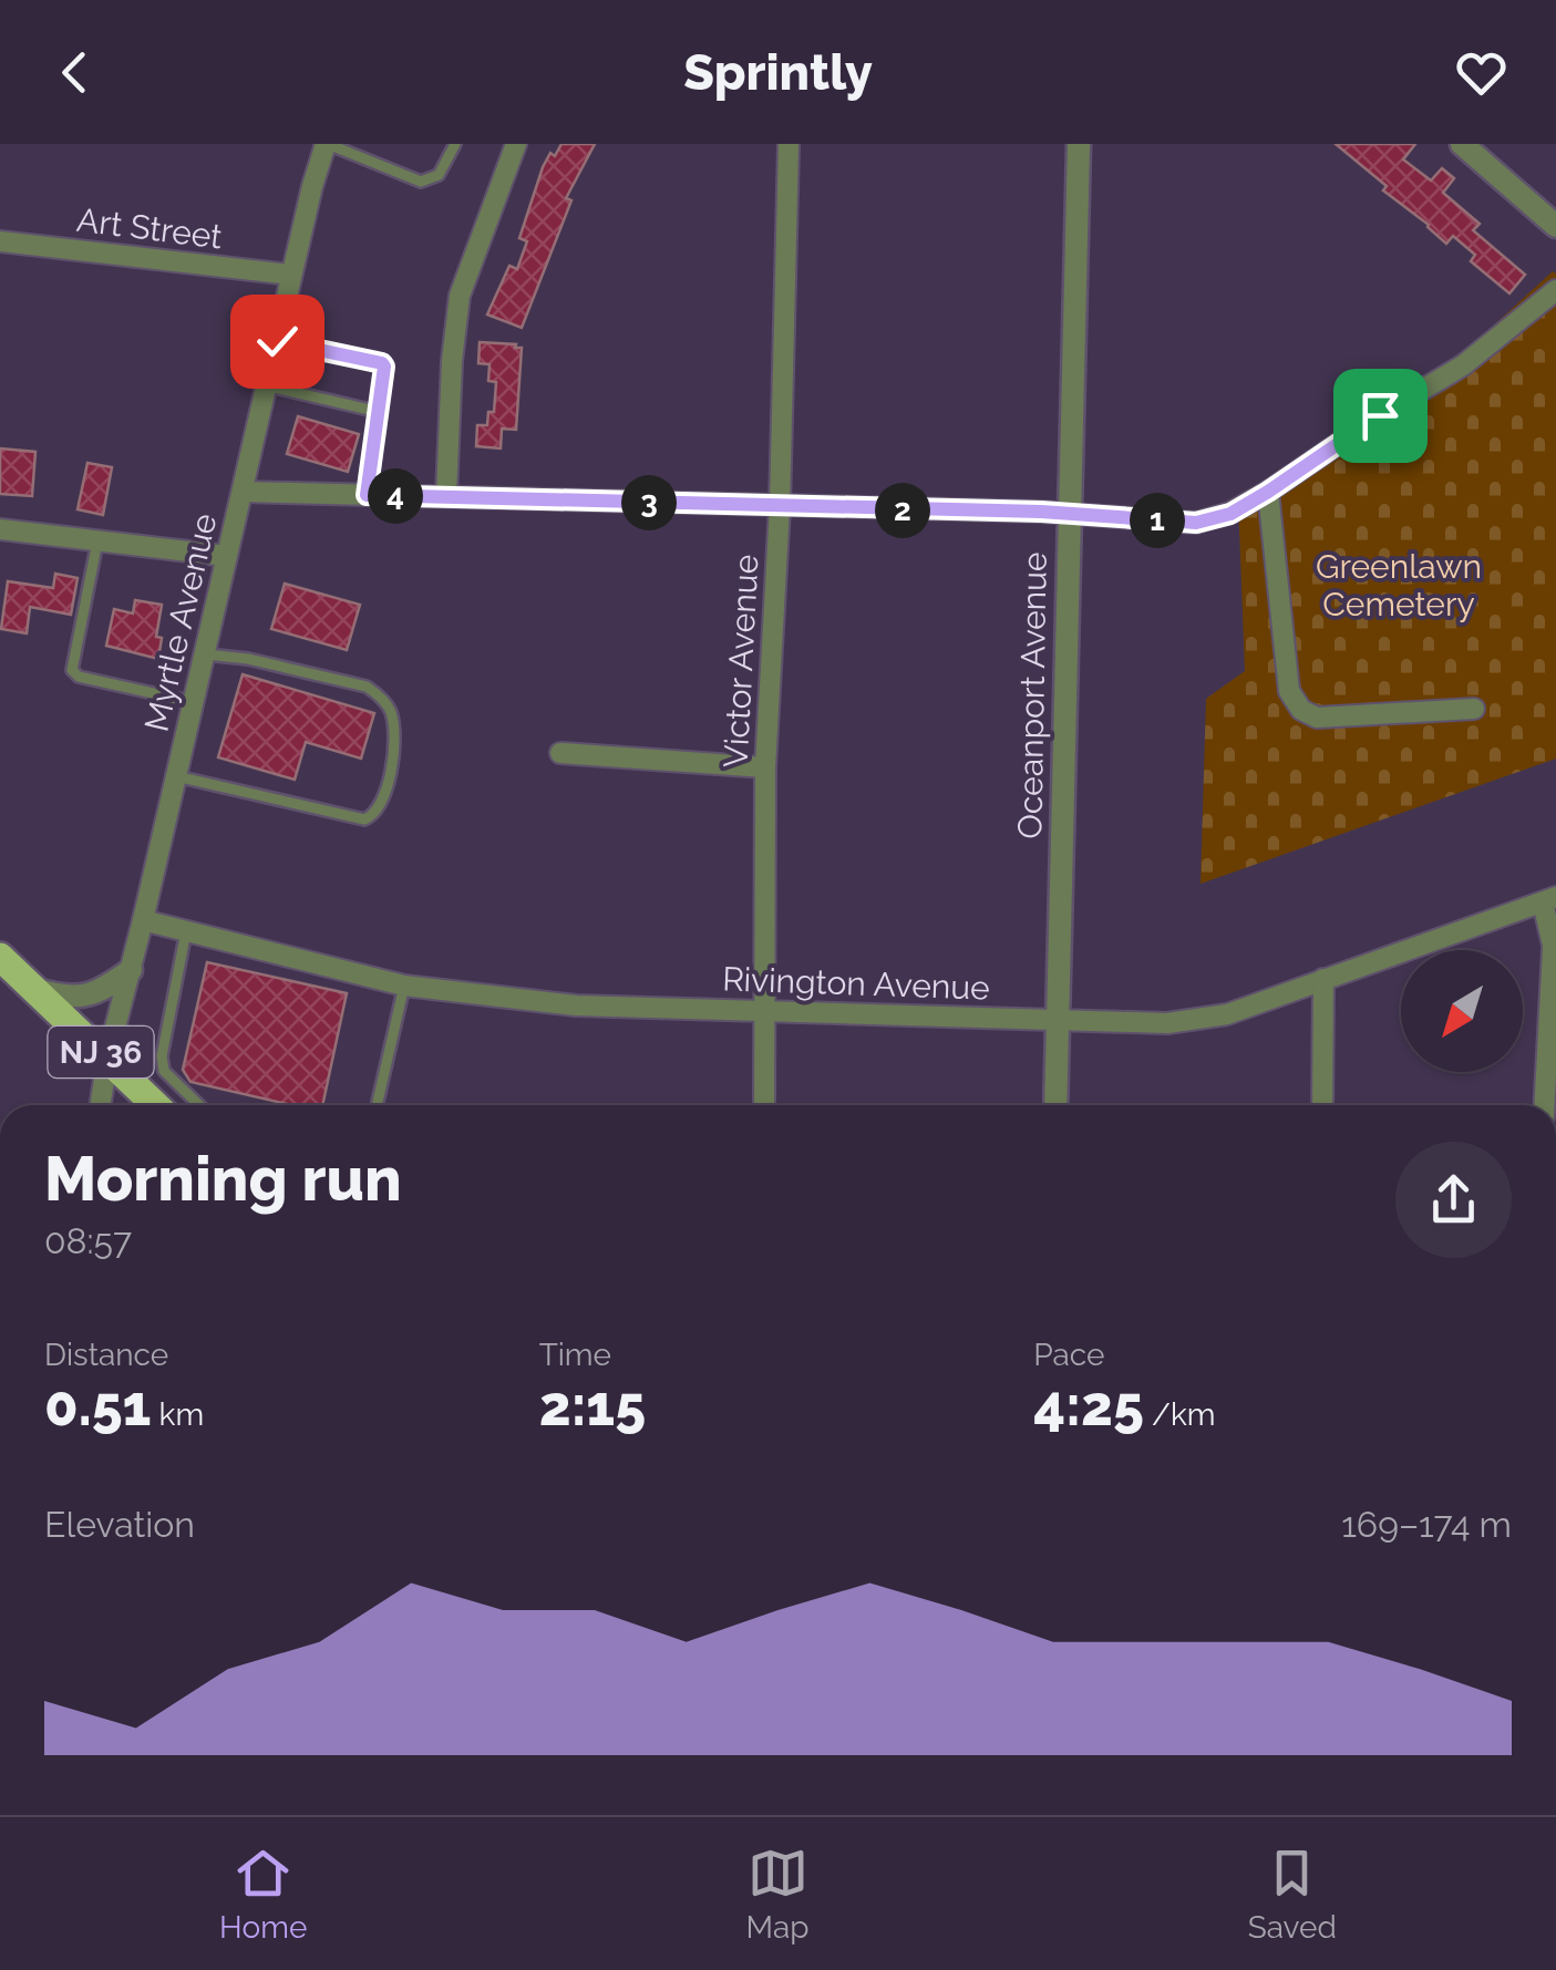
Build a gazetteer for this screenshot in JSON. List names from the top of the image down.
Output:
{
  "streets": {
    "main road": ["NJ 36"],
    "street": [
      "Art Street",
      "Myrtle Avenue",
      "Victor Avenue",
      "Oceanport Avenue",
      "Rivington Avenue"
    ]
  },
  "crossings": [
    ["Art Street", "Myrtle Avenue"],
    ["Myrtle Avenue", "Rivington Avenue"],
    ["Myrtle Avenue", "NJ 36"],
    ["Victor Avenue", "Rivington Avenue"],
    ["Oceanport Avenue", "Rivington Avenue"]
  ],
  "parks": ["Greenlawn Cemetery"],
  "north": "bottom left",
  "page": {
    "header": "Sprintly",
    "pins": [
      "4",
      "3",
      "2",
      "1"
    ],
    "heading": ["Morning run", "08:57"],
    "stats": [
      ["Distance", "0.51 km"],
      ["Time", "2:15"],
      ["Pace", "4:25 /km"]
    ],
    "chart": ["Elevation", "169–174 m"],
    "tabs": ["Home", "Map", "Saved"]
  }
}
